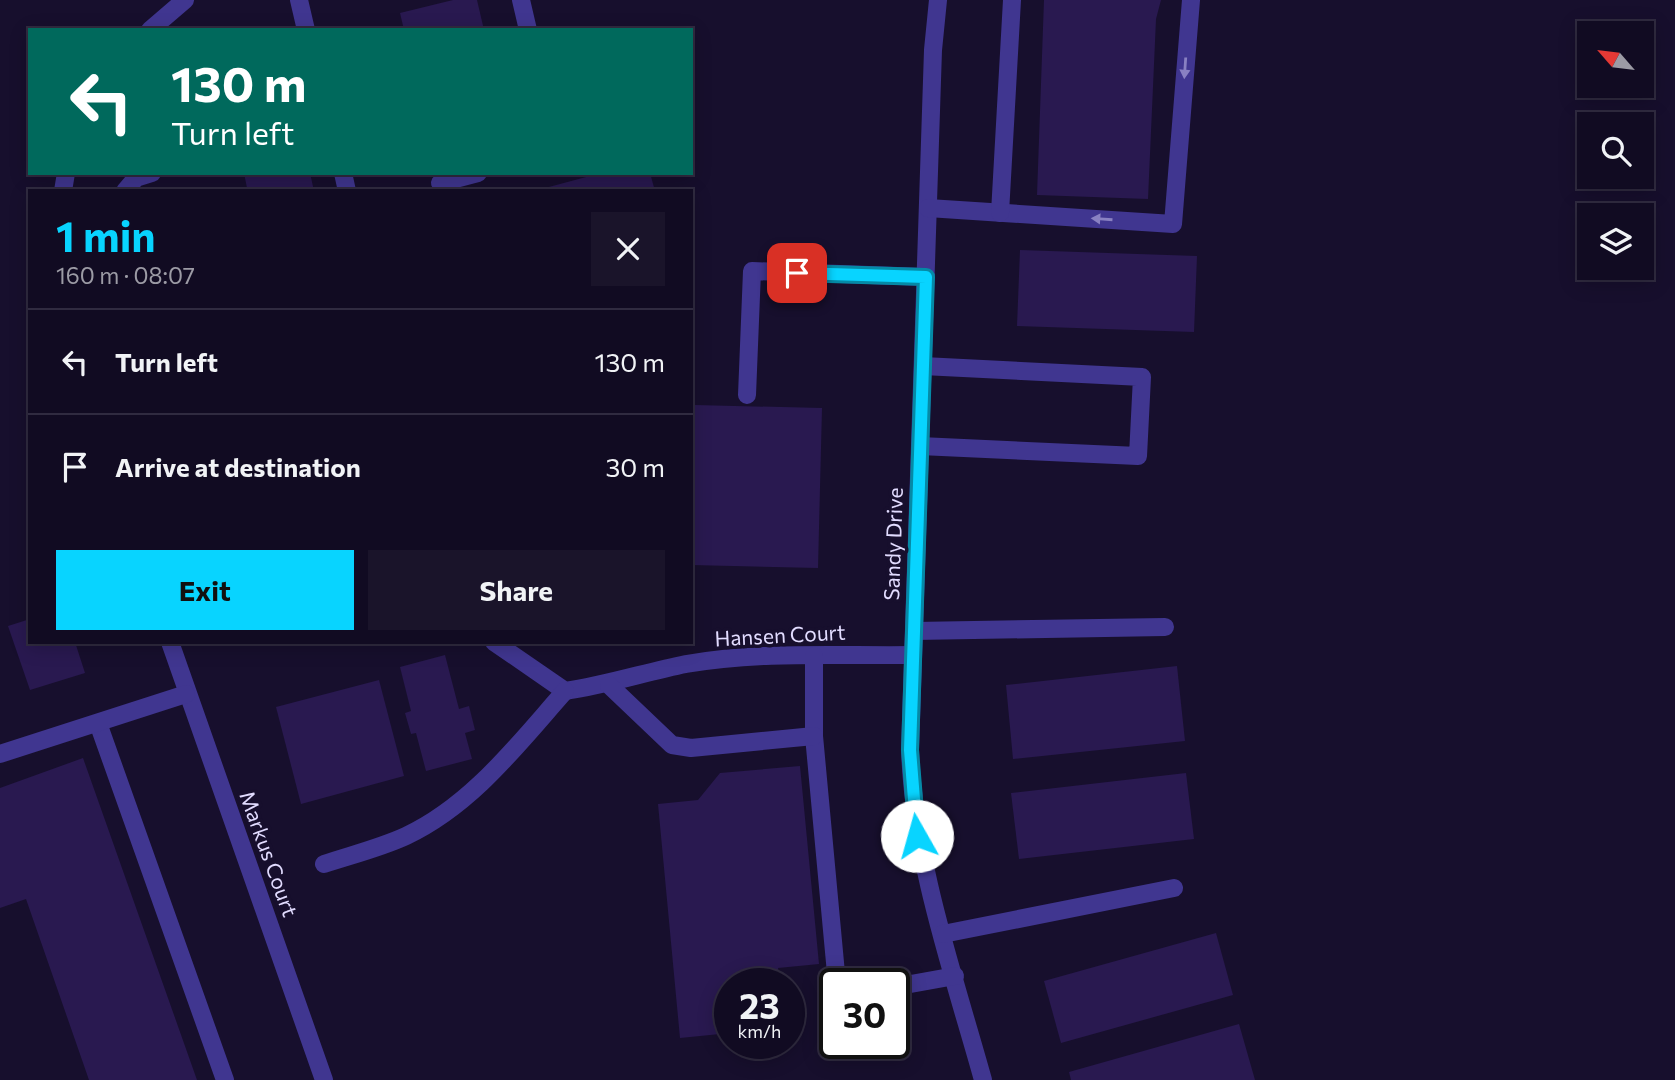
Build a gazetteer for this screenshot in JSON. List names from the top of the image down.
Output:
{
  "streets": {
    "street": ["Sandy Drive", "Hansen Court", "Markus Court"]
  },
  "crossings": [
    ["Sandy Drive", "Hansen Court"]
  ],
  "north": "top left",
  "page": {
    "turn": ["130 m", "Turn left"],
    "heading": ["1 min", "160 m · 08:07"],
    "list": [
      {
        "name": "Turn left",
        "value": "130 m"
      },
      {
        "name": "Arrive at destination",
        "value": "30 m"
      }
    ],
    "buttons": ["Exit", "Share"],
    "speed": "23 km/h",
    "limit": "30"
  }
}
